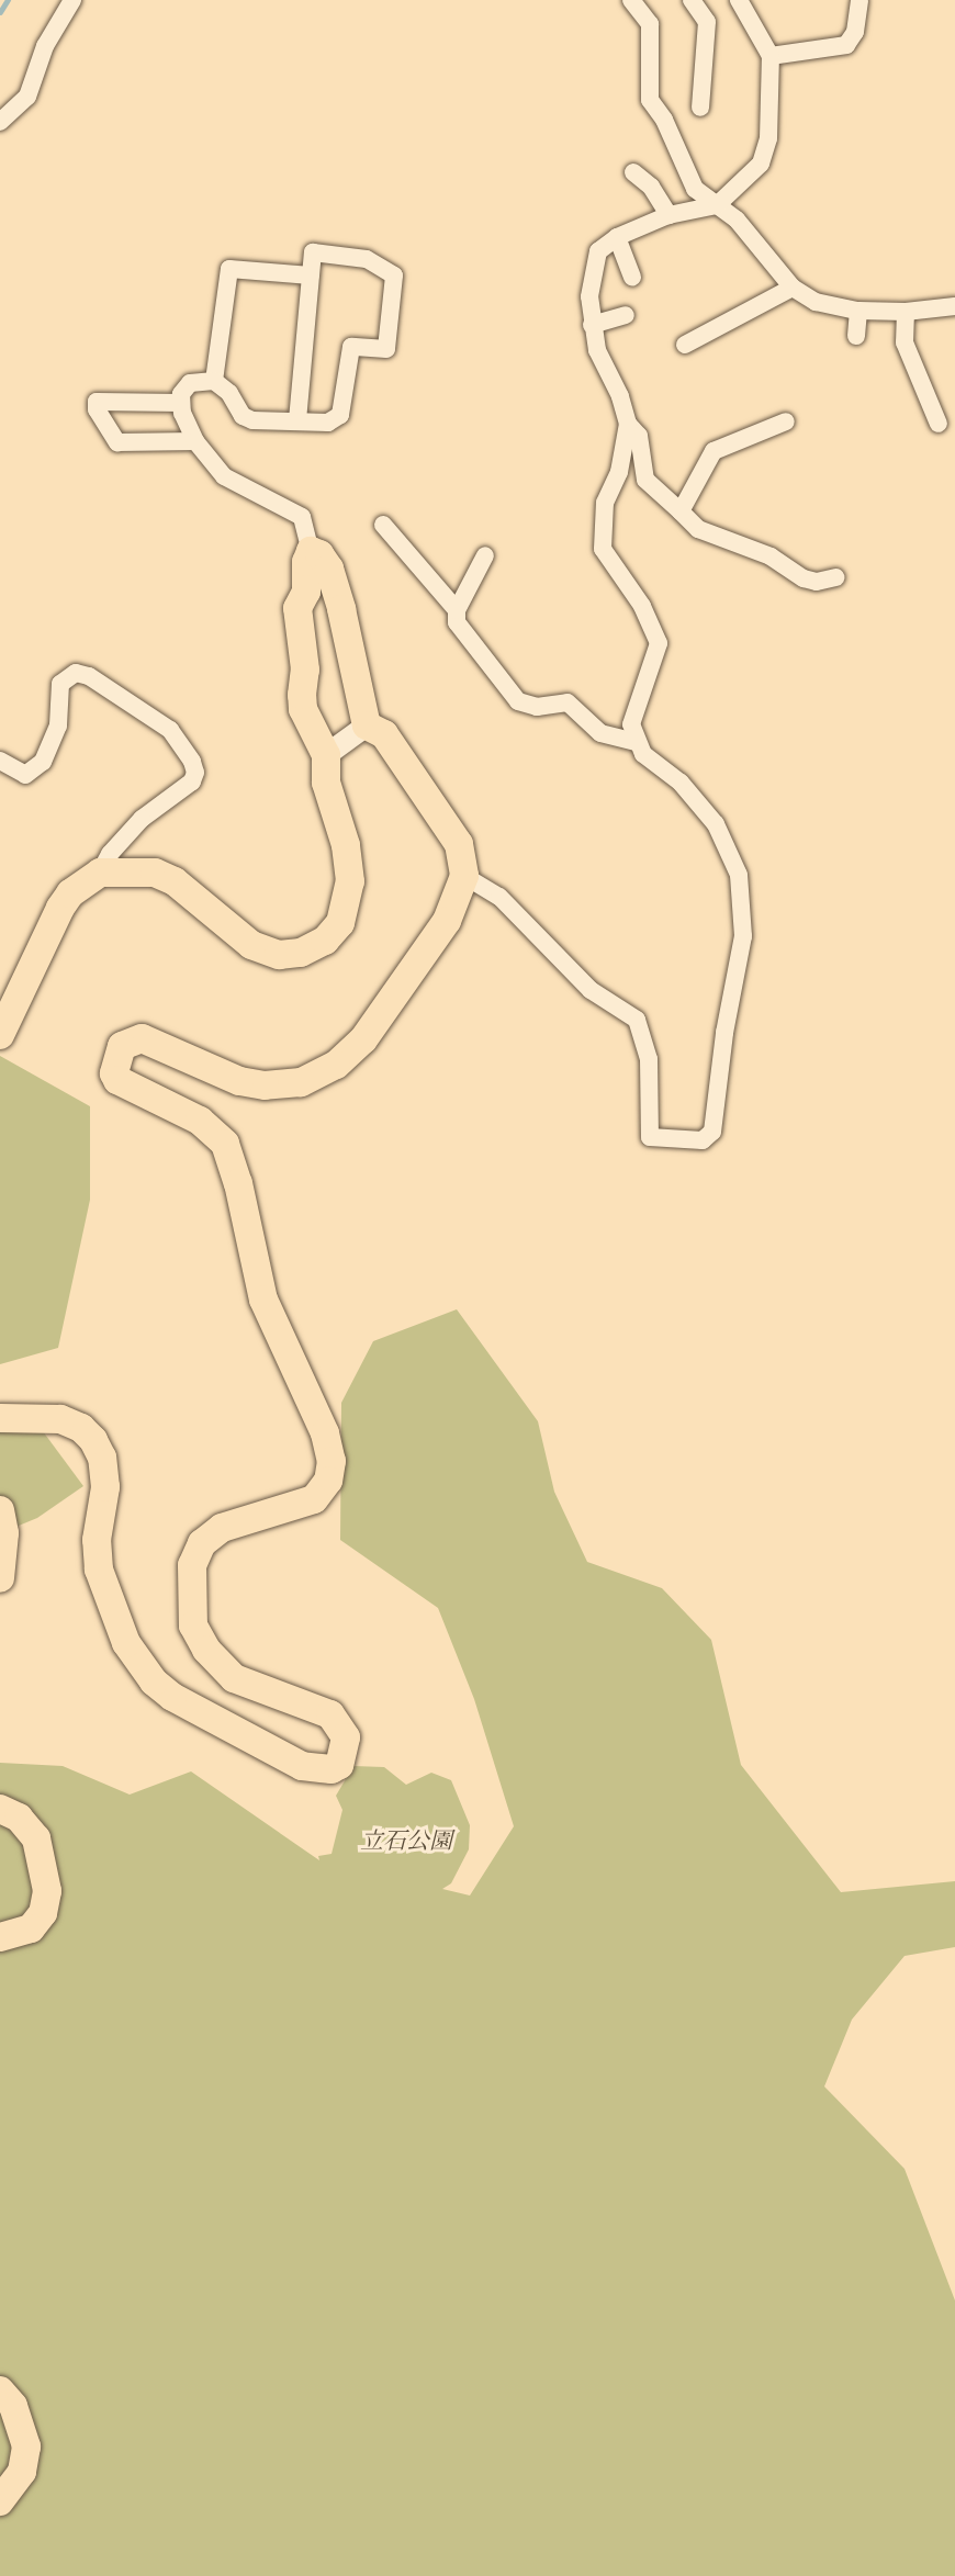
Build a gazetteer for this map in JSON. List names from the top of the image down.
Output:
{
  "parks": ["立石公園"]
}
